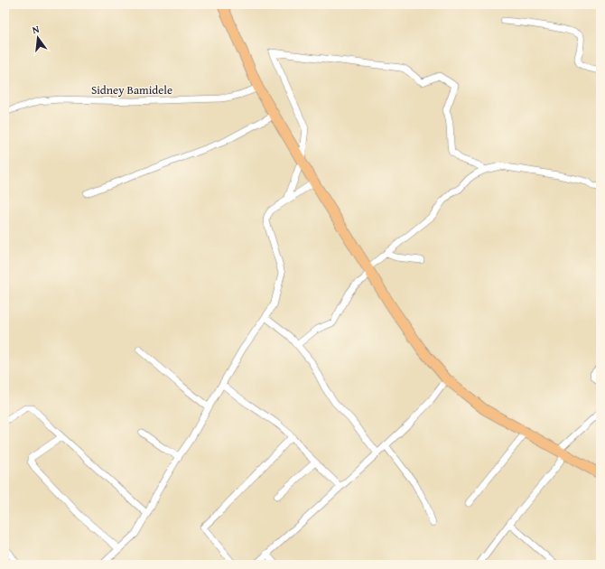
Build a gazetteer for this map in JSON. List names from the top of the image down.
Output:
{
  "streets": {
    "street": ["Sidney Bamidele"]
  },
  "north": "top"
}
